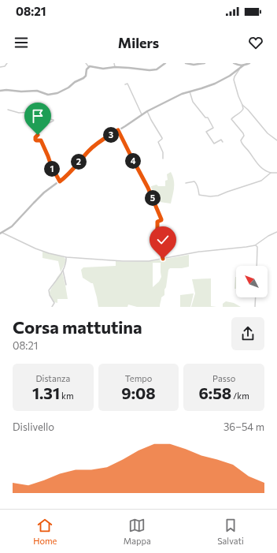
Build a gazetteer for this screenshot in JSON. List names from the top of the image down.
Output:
{
  "north": "top left",
  "page": {
    "status": "08:21",
    "header": "Milers",
    "pins": [
      "3",
      "4",
      "2",
      "1",
      "5"
    ],
    "heading": ["Corsa mattutina", "08:21"],
    "stats": [
      ["Distanza", "1.31 km"],
      ["Tempo", "9:08"],
      ["Passo", "6:58 /km"]
    ],
    "chart": ["Dislivello", "36–54 m"],
    "tabs": ["Home", "Mappa", "Salvati"]
  }
}
